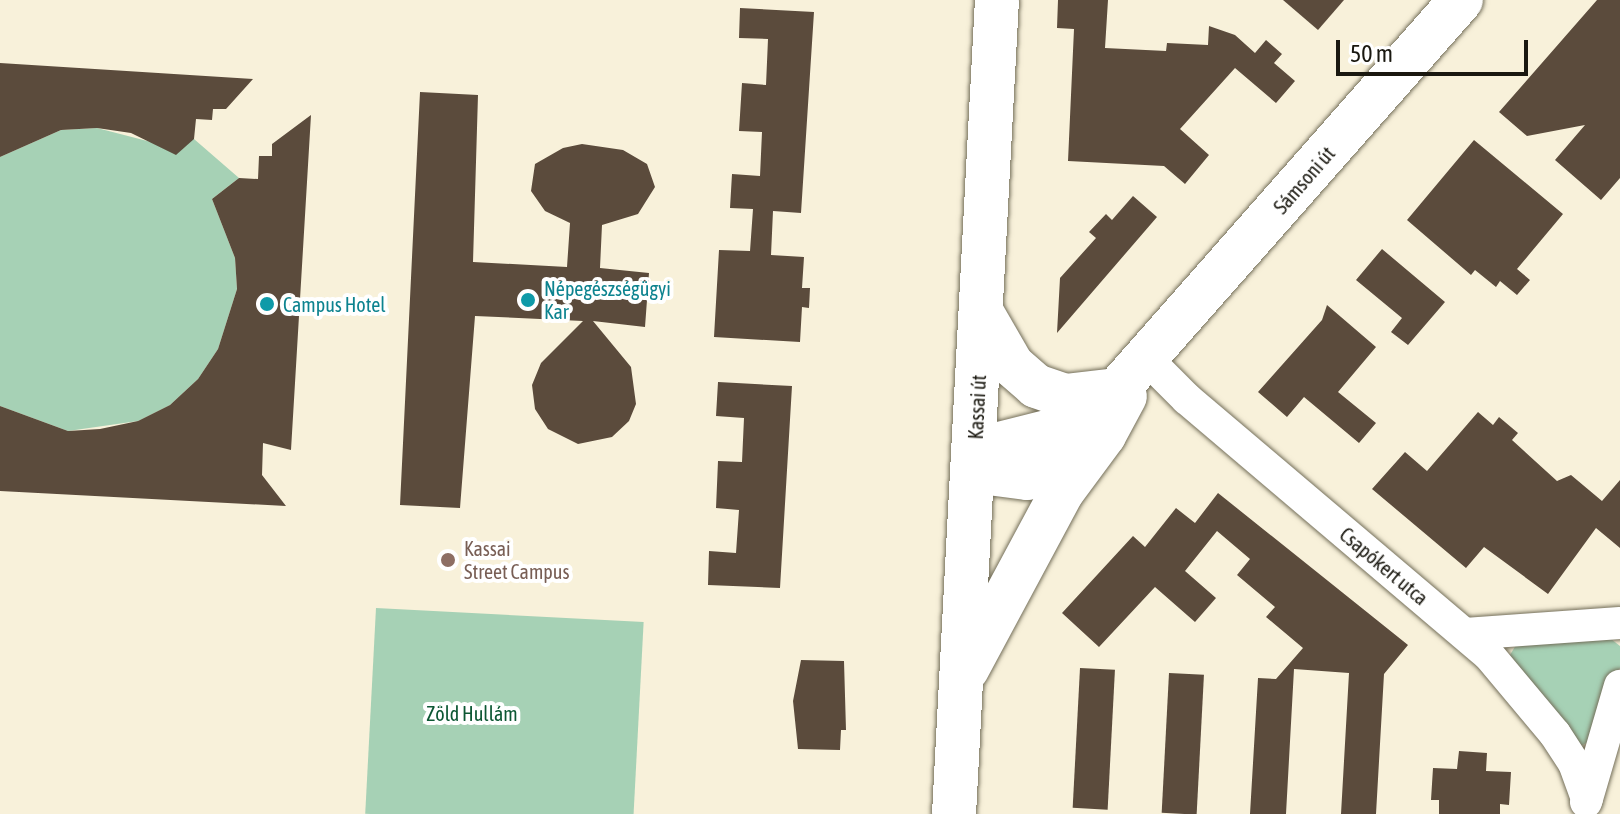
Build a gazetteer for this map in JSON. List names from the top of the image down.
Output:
{
  "streets": {
    "main road": ["Sámsoni út", "Kassai út"],
    "street": ["Csapókert utca"]
  },
  "crossings": [
    ["Sámsoni út", "Kassai út"],
    ["Sámsoni út", "Csapókert utca"]
  ],
  "parks": ["Zöld Hullám"],
  "places": ["Népegészségügyi Kar", "Campus Hotel", "Kassai Street Campus"],
  "scale_bar": "50 m"
}
